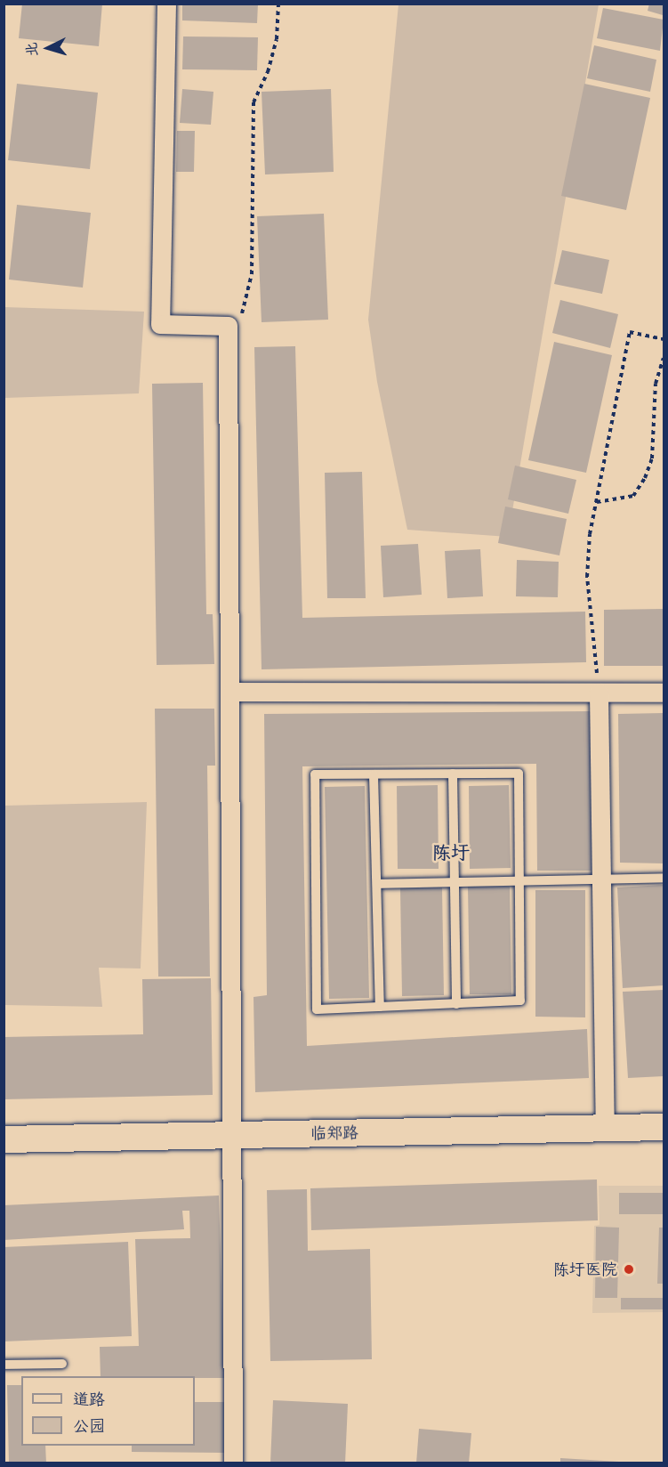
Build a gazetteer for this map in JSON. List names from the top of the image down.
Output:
{
  "streets": {
    "main road": ["临郑路"]
  },
  "districts": ["陈圩"],
  "places": ["陈圩医院"],
  "legend": ["道路", "公园"],
  "north": "left"
}
